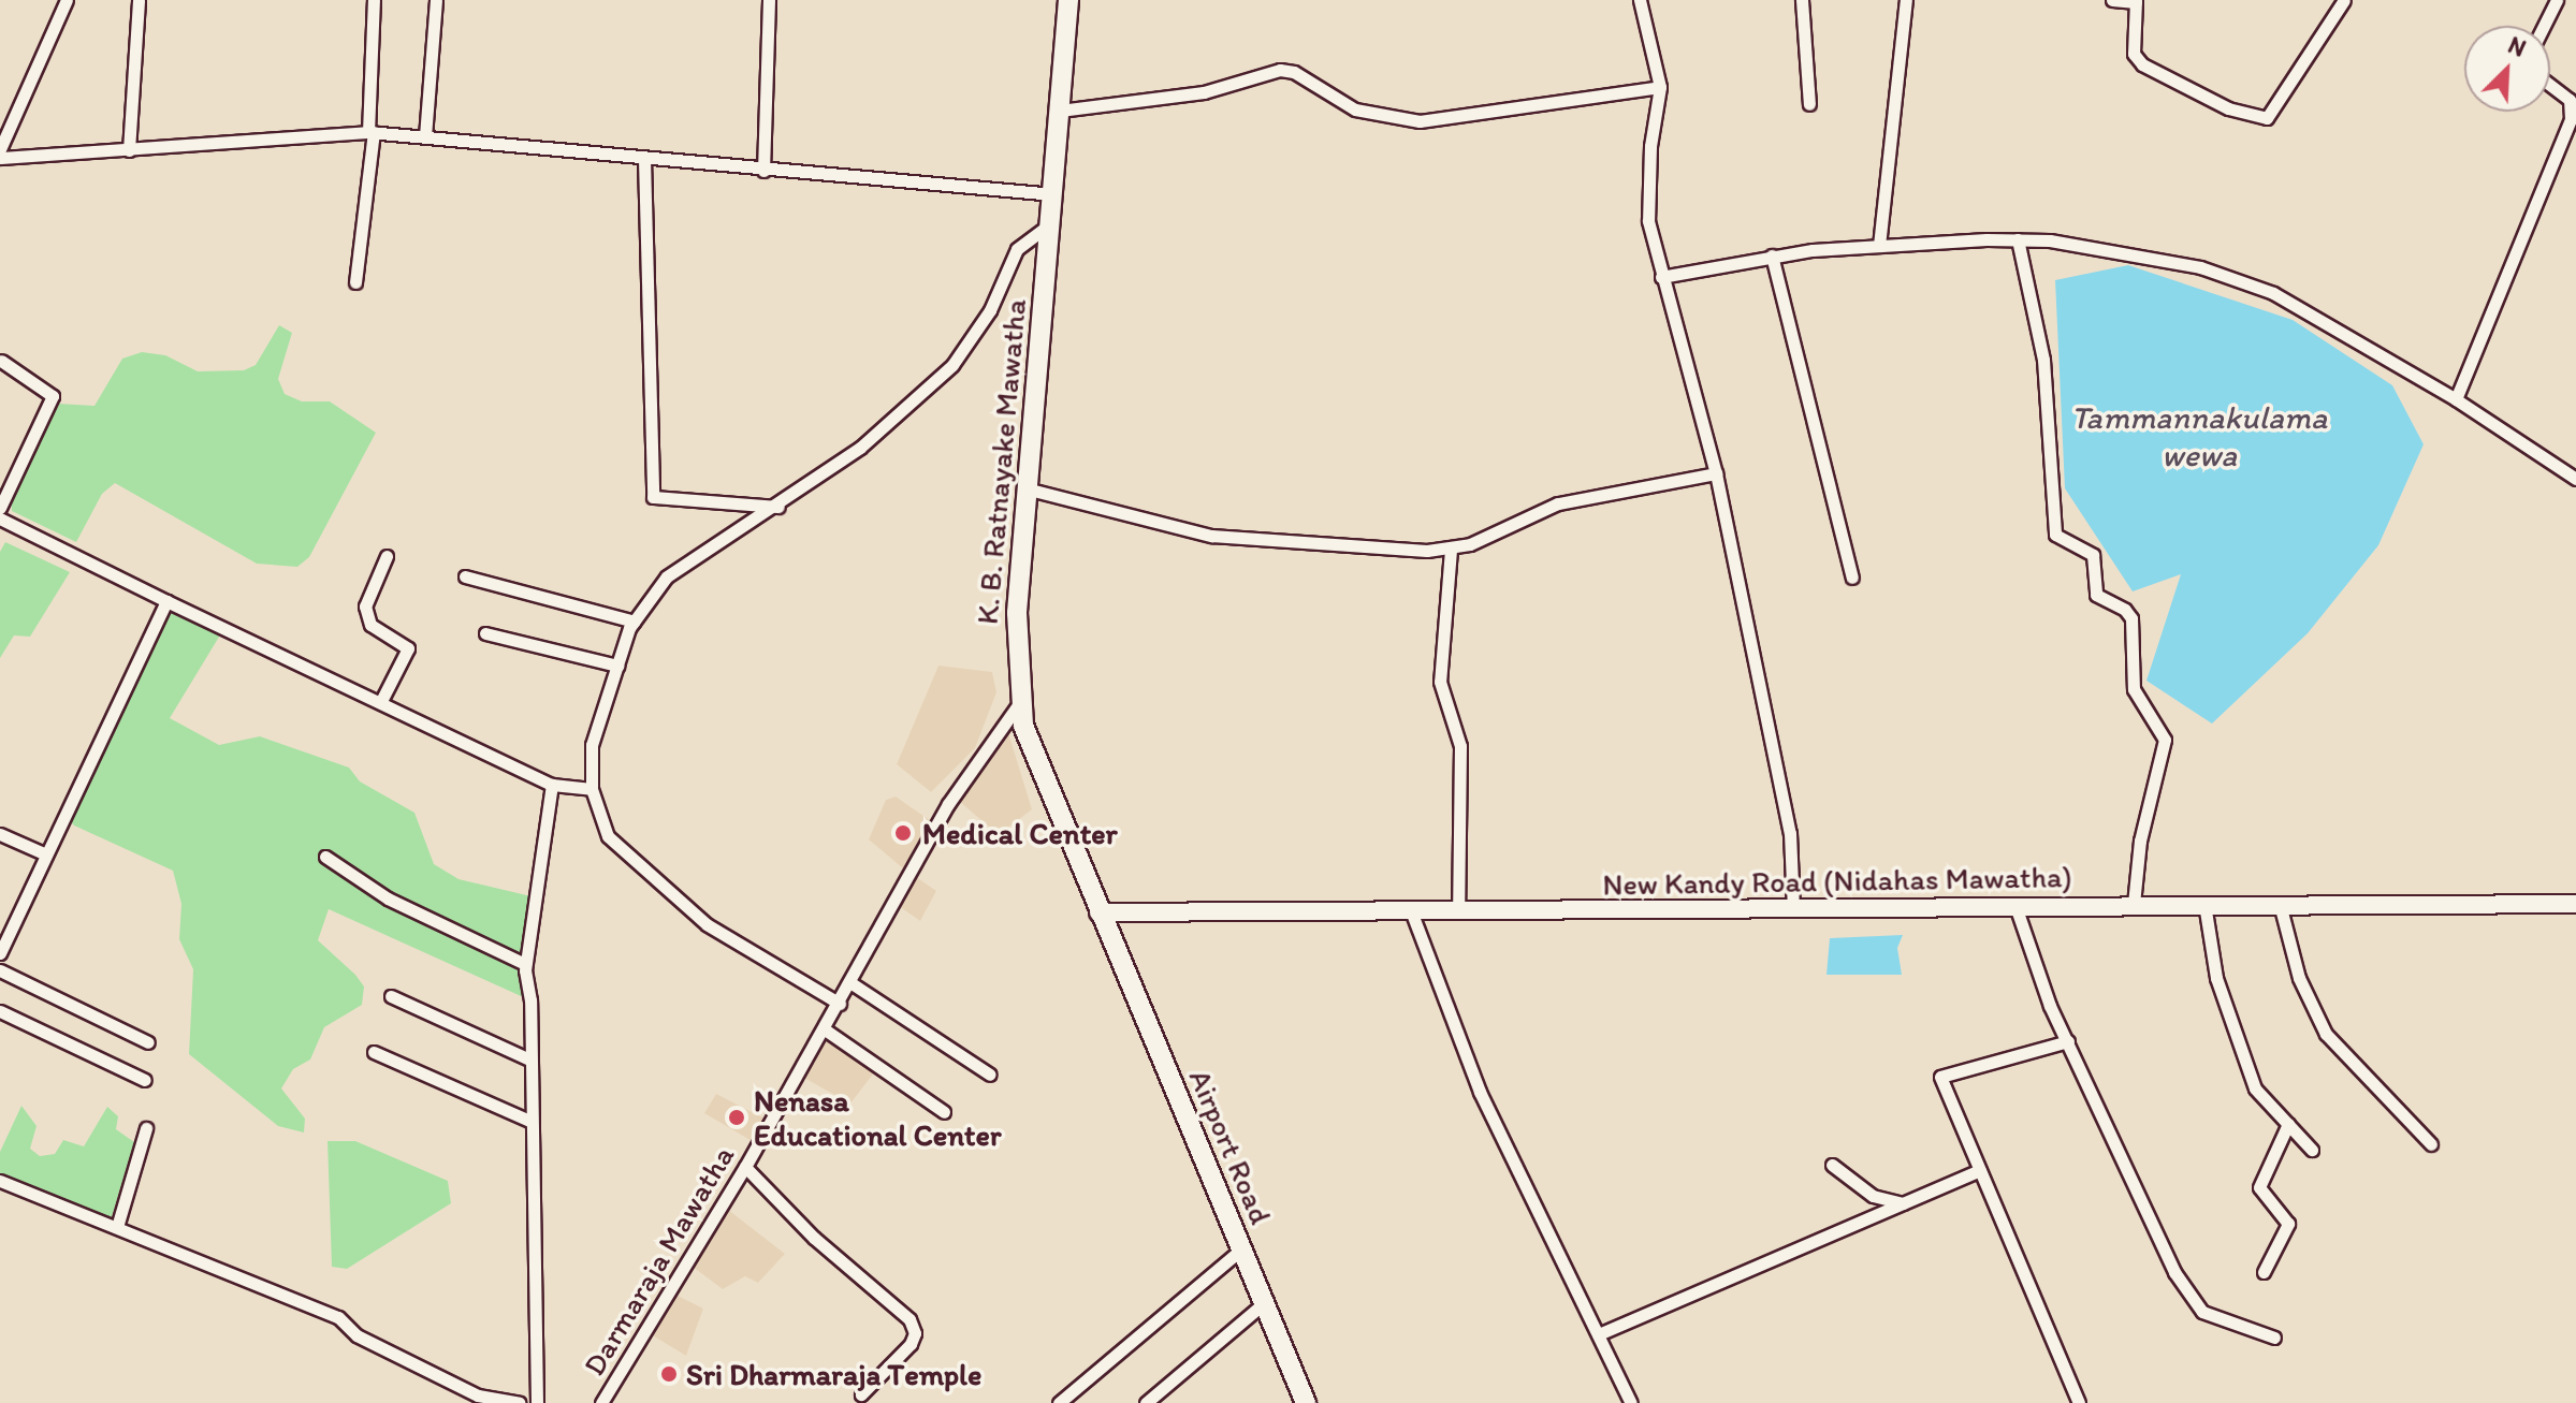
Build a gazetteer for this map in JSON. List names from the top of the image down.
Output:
{
  "streets": {
    "highway": ["K. B. Ratnayake Mawatha", "Airport Road"],
    "main road": ["New Kandy Road (Nidahas Mawatha)"],
    "street": ["Darmaraja Mawatha"]
  },
  "crossings": [
    ["K. B. Ratnayake Mawatha", "New Kandy Road (Nidahas Mawatha)"],
    ["K. B. Ratnayake Mawatha", "Airport Road"],
    ["K. B. Ratnayake Mawatha", "Darmaraja Mawatha"],
    ["New Kandy Road (Nidahas Mawatha)", "Airport Road"]
  ],
  "water": ["Tammannakulama wewa"],
  "places": ["Medical Center", "Nenasa Educational Center", "Sri Dharmaraja Temple"],
  "north": "top right"
}
